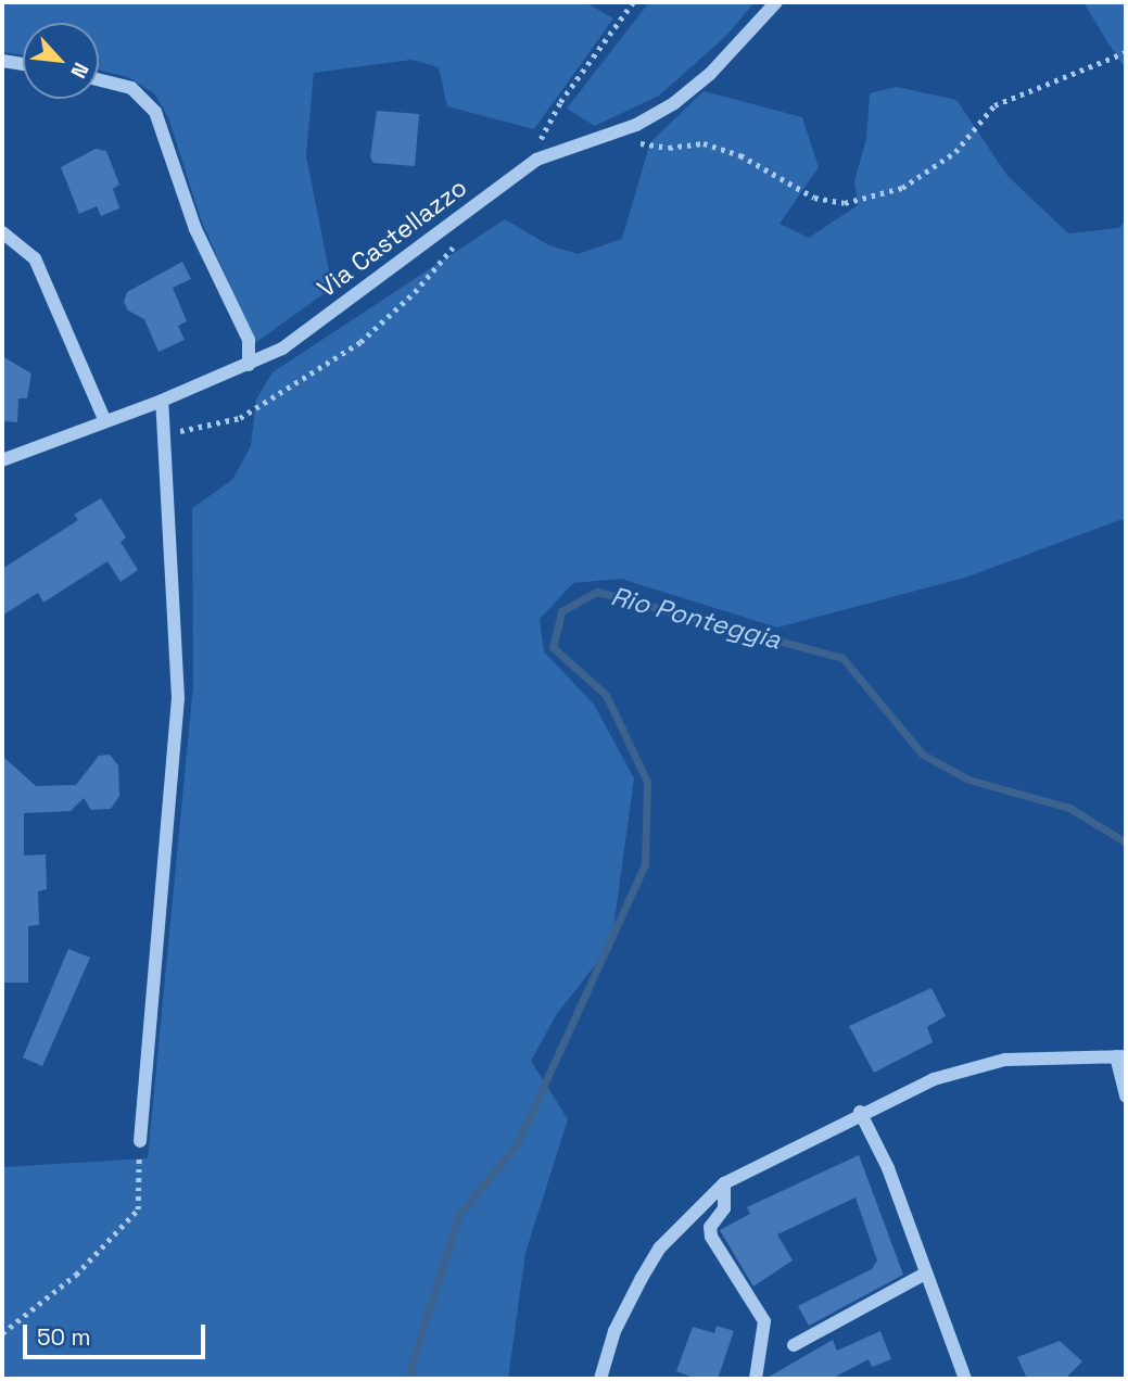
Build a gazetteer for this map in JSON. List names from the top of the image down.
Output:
{
  "streets": {
    "street": ["Via Castellazzo"]
  },
  "water": ["Rio Ponteggia"],
  "scale_bar": "50 m",
  "north": "bottom right"
}
